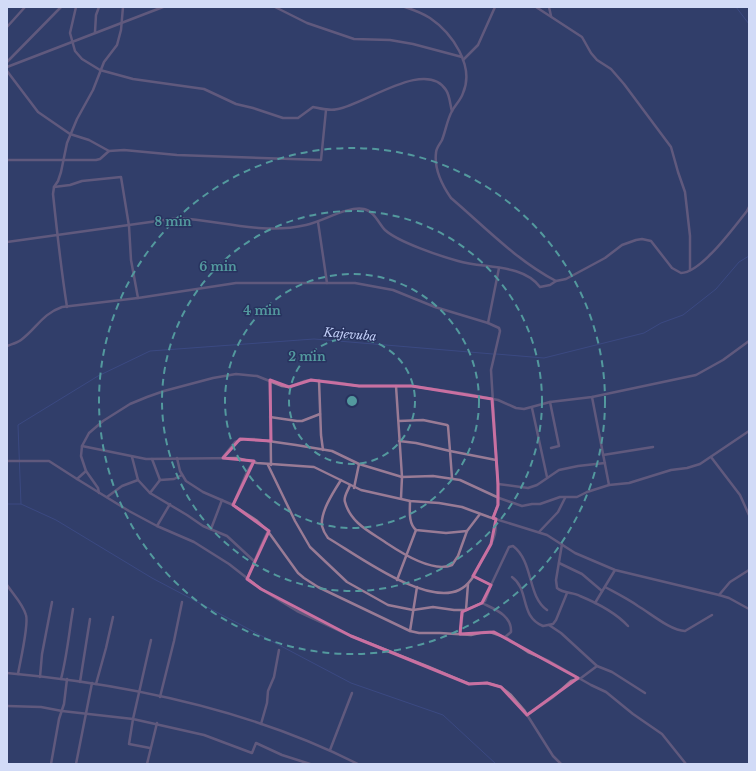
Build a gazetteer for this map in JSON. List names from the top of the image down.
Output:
{
  "water": ["Kajevuba"],
  "rings": [
    "8 min",
    "6 min",
    "4 min",
    "2 min"
  ]
}
